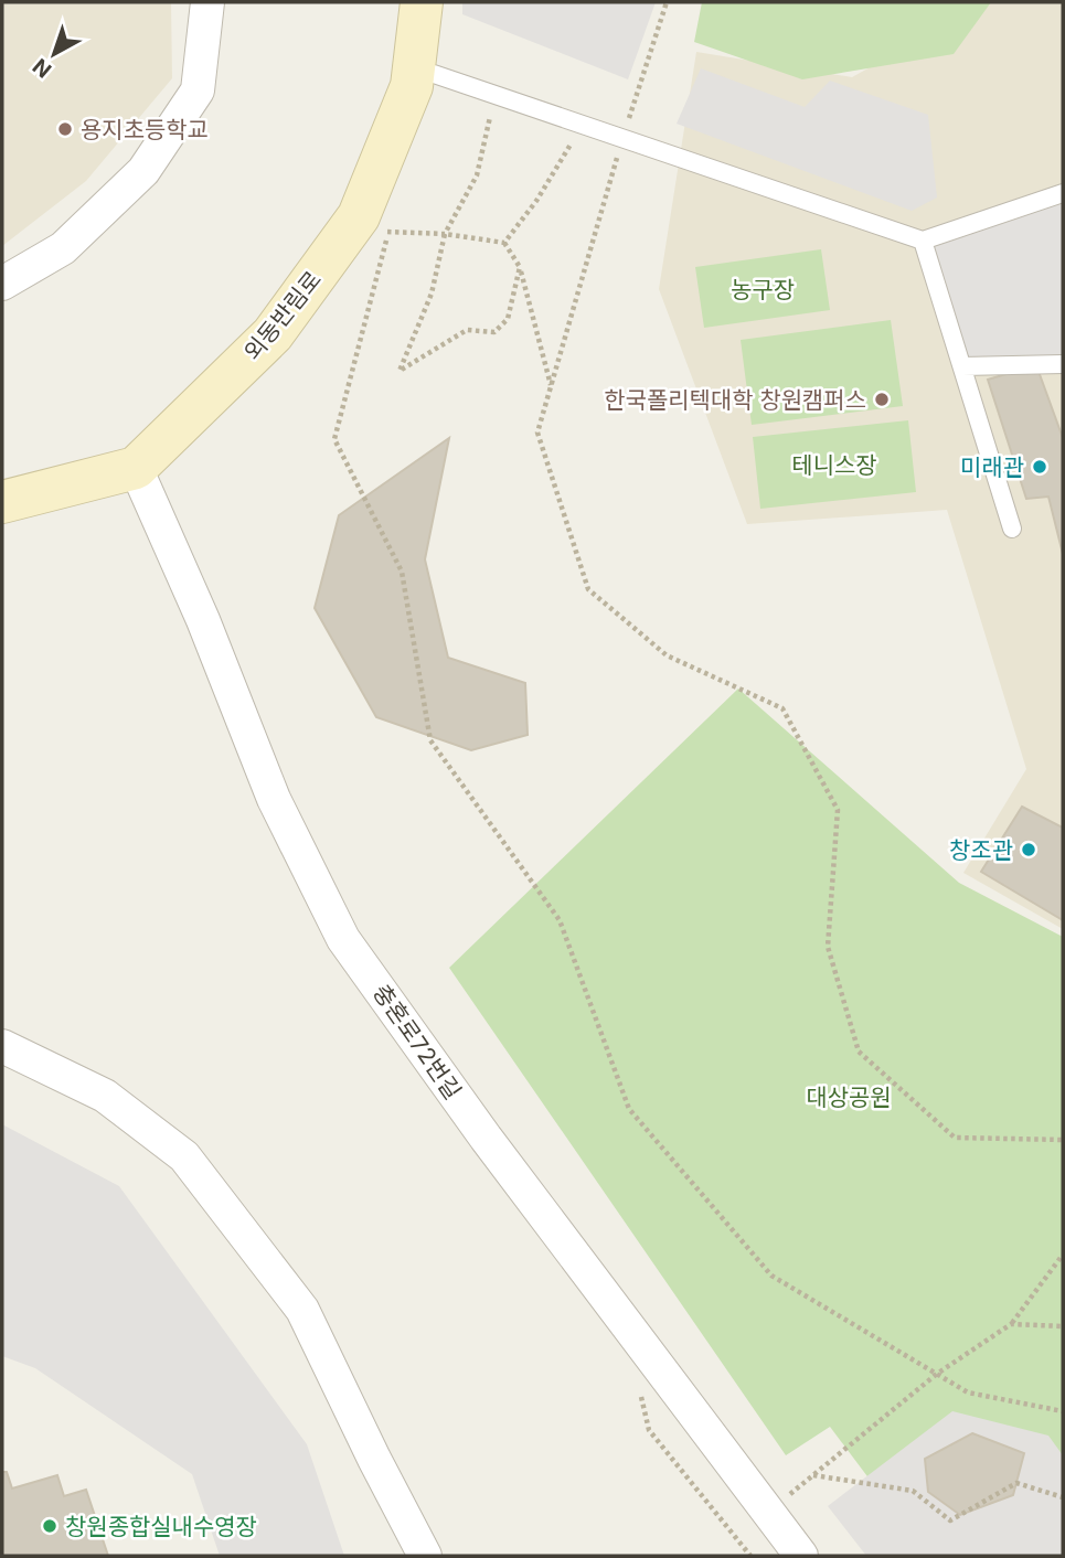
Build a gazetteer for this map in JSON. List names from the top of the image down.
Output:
{
  "streets": {
    "main road": ["외동반림로"],
    "street": ["충혼로72번길"]
  },
  "crossings": [
    ["외동반림로", "충혼로72번길"]
  ],
  "parks": ["농구장", "테니스장", "대상공원"],
  "places": [
    "용지초등학교",
    "한국폴리텍대학 창원캠퍼스",
    "미래관",
    "창조관",
    "창원종합실내수영장"
  ],
  "north": "bottom left"
}
